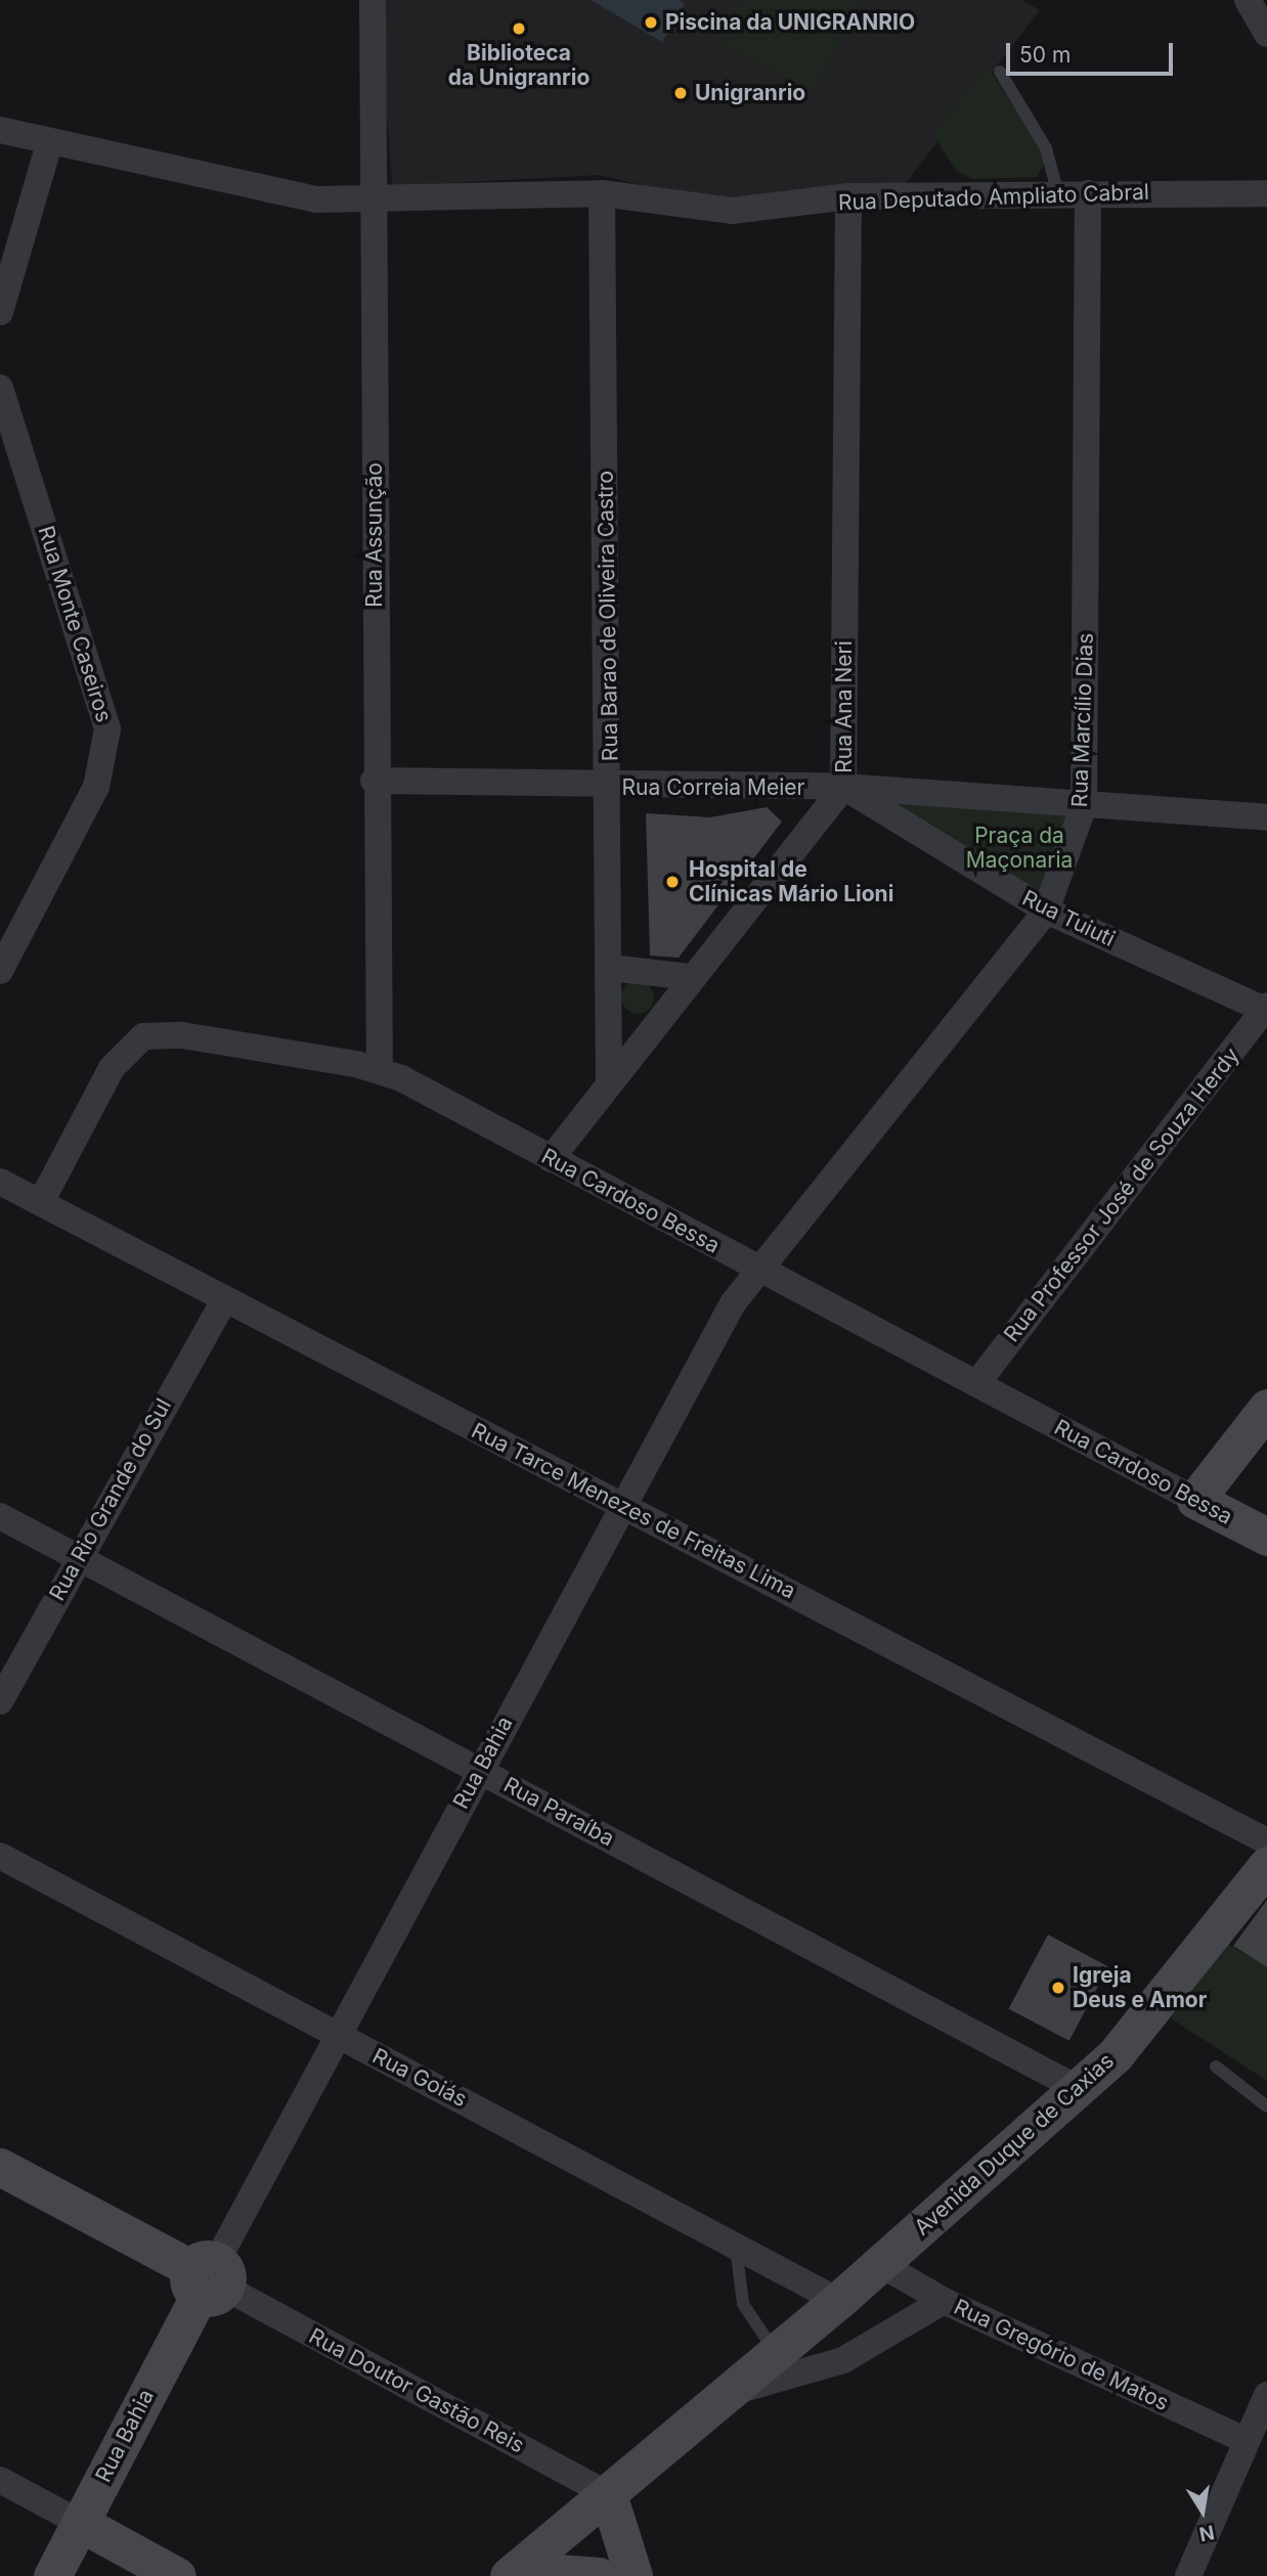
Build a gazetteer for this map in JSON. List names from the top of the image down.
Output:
{
  "streets": {
    "main road": [
      "Rua Cardoso Bessa",
      "Rua Bahia",
      "Avenida Duque de Caxias",
      "Rua Doutor Gastão Reis"
    ],
    "street": [
      "Rua Deputado Ampliato Cabral",
      "Rua Assunção",
      "Rua Barao de Oliveira Castro",
      "Rua Monte Caseiros",
      "Rua Ana Neri",
      "Rua Marcílio Dias",
      "Rua Correia Meier",
      "Rua Tuiuti",
      "Rua Professor José de Souza Herdy",
      "Rua Rio Grande do Sul",
      "Rua Tarce Menezes de Freitas Lima",
      "Rua Paraíba",
      "Rua Goiás",
      "Rua Gregório de Matos"
    ]
  },
  "crossings": [
    ["Rua Deputado Ampliato Cabral", "Rua Assunção"],
    ["Rua Deputado Ampliato Cabral", "Rua Barao de Oliveira Castro"],
    ["Rua Deputado Ampliato Cabral", "Rua Ana Neri"],
    ["Rua Deputado Ampliato Cabral", "Rua Marcílio Dias"],
    ["Rua Assunção", "Rua Correia Meier"],
    ["Rua Assunção", "Rua Cardoso Bessa"],
    ["Rua Barao de Oliveira Castro", "Rua Ana Neri"],
    ["Rua Barao de Oliveira Castro", "Rua Correia Meier"],
    ["Rua Ana Neri", "Rua Correia Meier"],
    ["Rua Ana Neri", "Rua Tuiuti"],
    ["Rua Ana Neri", "Rua Cardoso Bessa"],
    ["Rua Marcílio Dias", "Rua Correia Meier"],
    ["Rua Marcílio Dias", "Rua Tuiuti"],
    ["Rua Marcílio Dias", "Rua Cardoso Bessa"],
    ["Rua Marcílio Dias", "Rua Bahia"],
    ["Rua Correia Meier", "Rua Tuiuti"],
    ["Rua Tuiuti", "Rua Professor José de Souza Herdy"],
    ["Rua Professor José de Souza Herdy", "Rua Cardoso Bessa"],
    ["Rua Cardoso Bessa", "Rua Tarce Menezes de Freitas Lima"],
    ["Rua Cardoso Bessa", "Rua Bahia"],
    ["Rua Rio Grande do Sul", "Rua Tarce Menezes de Freitas Lima"],
    ["Rua Rio Grande do Sul", "Rua Paraíba"],
    ["Rua Tarce Menezes de Freitas Lima", "Rua Bahia"],
    ["Rua Bahia", "Rua Paraíba"],
    ["Rua Bahia", "Rua Goiás"],
    ["Rua Bahia", "Rua Doutor Gastão Reis"],
    ["Rua Paraíba", "Avenida Duque de Caxias"],
    ["Rua Goiás", "Avenida Duque de Caxias"],
    ["Avenida Duque de Caxias", "Rua Gregório de Matos"],
    ["Avenida Duque de Caxias", "Rua Doutor Gastão Reis"]
  ],
  "parks": ["Praça da Maçonaria"],
  "places": [
    "Piscina da UNIGRANRIO",
    "Biblioteca da Unigranrio",
    "Unigranrio",
    "Hospital de Clínicas Mário Lioni",
    "Igreja Deus e Amor"
  ],
  "scale_bar": "50 m",
  "north": "bottom"
}
